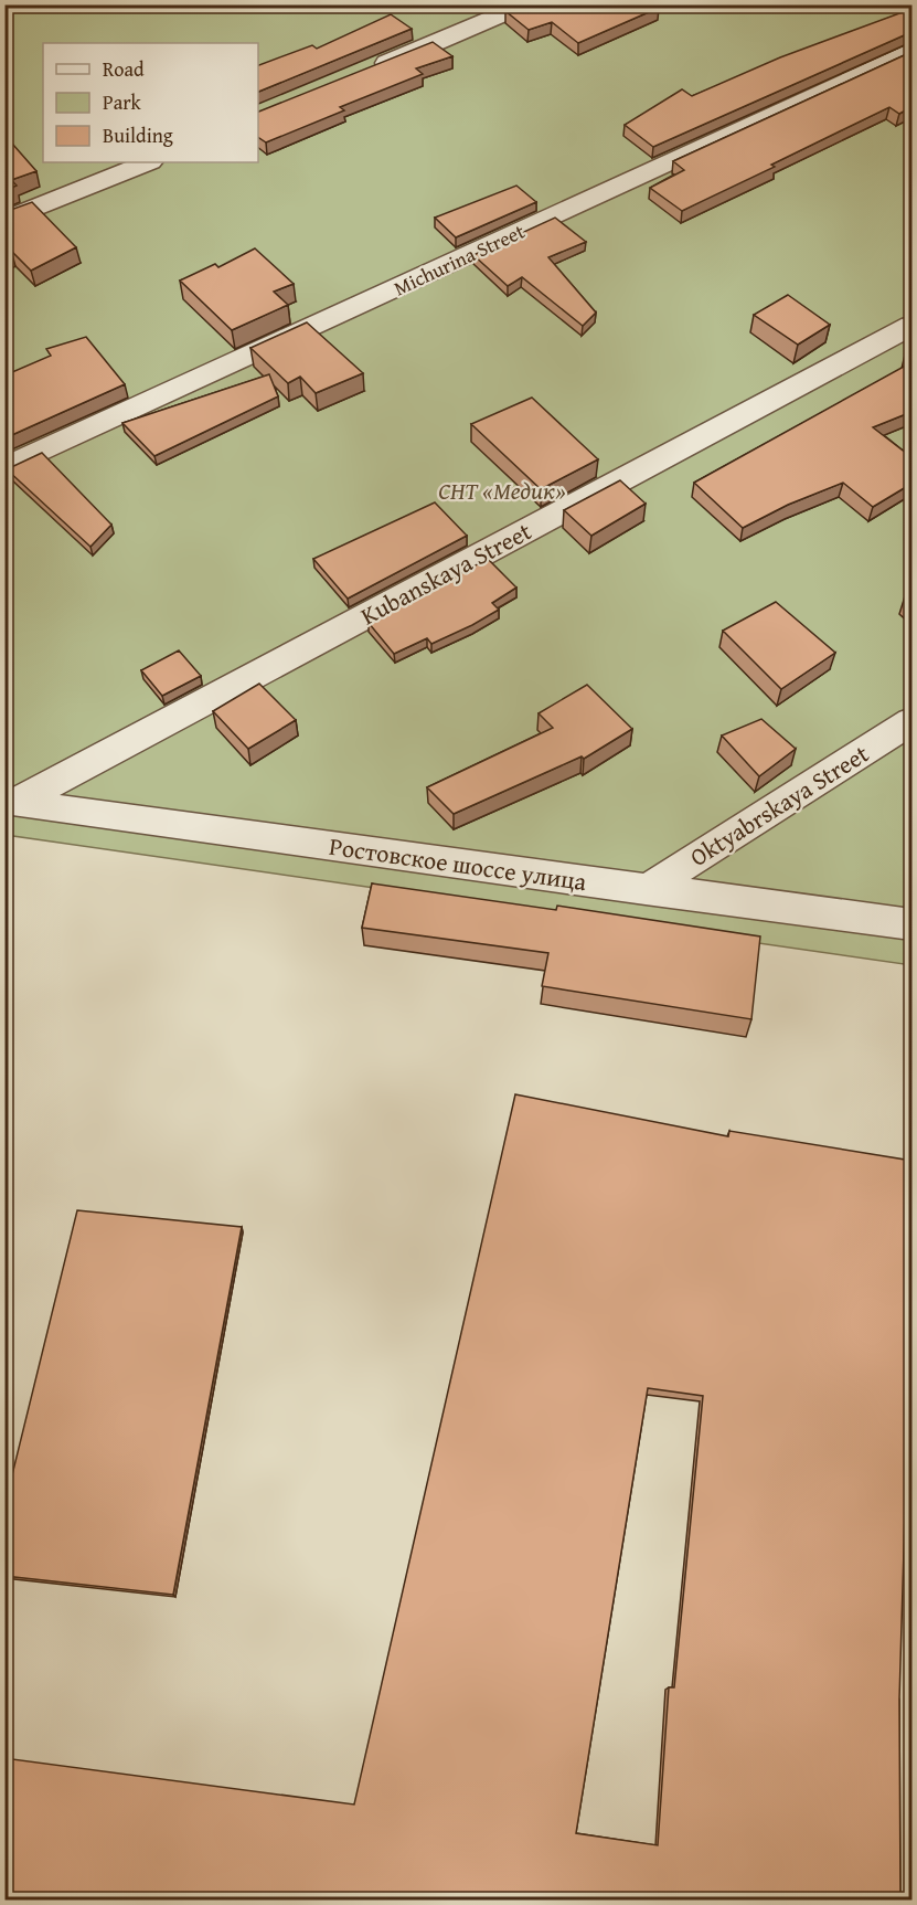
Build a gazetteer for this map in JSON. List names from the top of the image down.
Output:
{
  "streets": {
    "street": [
      "Michurina Street",
      "Kubanskaya Street",
      "Oktyabrskaya Street",
      "Ростовское шоссе улица"
    ]
  },
  "crossings": [
    ["Kubanskaya Street", "Ростовское шоссе улица"],
    ["Oktyabrskaya Street", "Ростовское шоссе улица"]
  ],
  "parks": ["СНТ «Медик»"],
  "legend": ["Road", "Park", "Building"]
}
